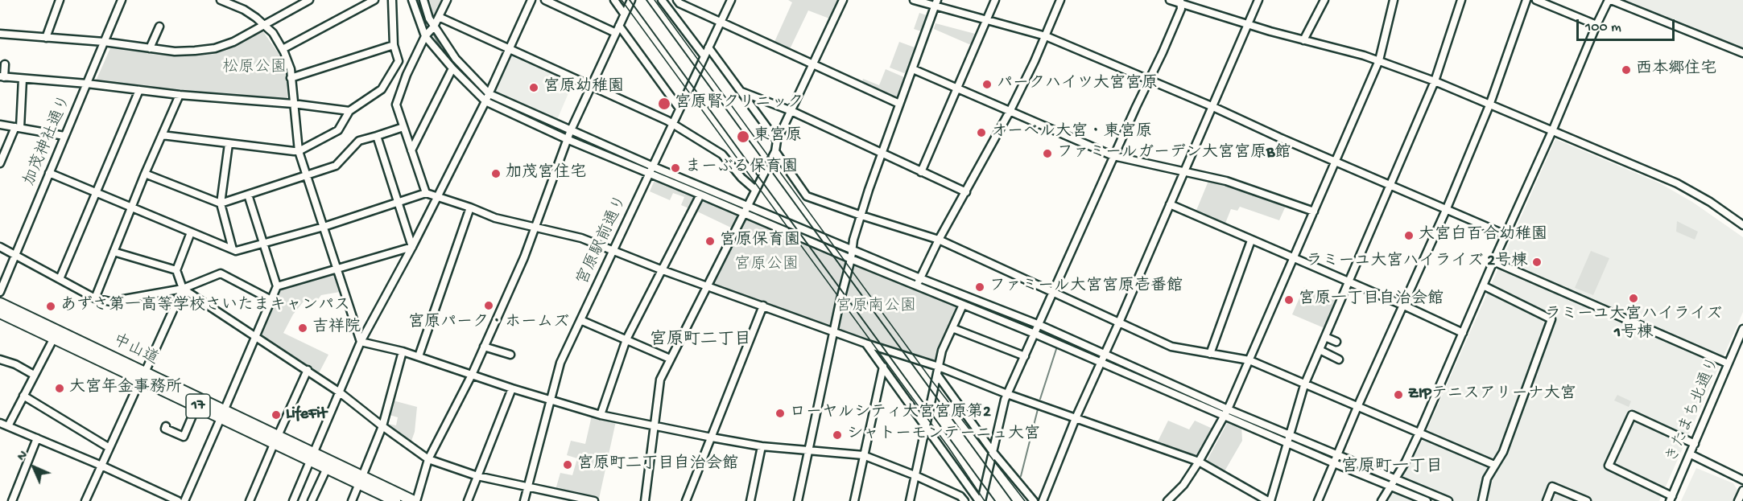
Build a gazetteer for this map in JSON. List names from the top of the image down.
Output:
{
  "streets": {
    "highway": ["中山道", "17"],
    "street": ["加茂神社通り", "宮原駅前通り", "きたまち北通り"]
  },
  "districts": ["宮原町二丁目", "宮原町一丁目"],
  "parks": ["松原公園", "宮原公園", "宮原南公園"],
  "places": [
    "西本郷住宅",
    "パークハイツ大宮宮原",
    "宮原幼稚園",
    "宮原腎クリニック",
    "オーベル大宮・東宮原",
    "東宮原",
    "ファミールガーデン大宮宮原B館",
    "まーぶる保育園",
    "加茂宮住宅",
    "大宮白百合幼稚園",
    "宮原保育園",
    "ラミーユ大宮ハイライズ 2号棟",
    "ファミール大宮宮原壱番館",
    "ラミーユ大宮ハイライズ 1号棟",
    "宮原一丁目自治会館",
    "宮原パーク・ホームズ",
    "あずさ第一高等学校さいたまキャンパス",
    "吉祥院",
    "大宮年金事務所",
    "ZIPテニスアリーナ大宮",
    "ローヤルシティ大宮宮原第2",
    "LifeFit",
    "シャトーモンテーニュ大宮",
    "宮原町二丁目自治会館"
  ],
  "scale_bar": "100 m",
  "north": "top left"
}
